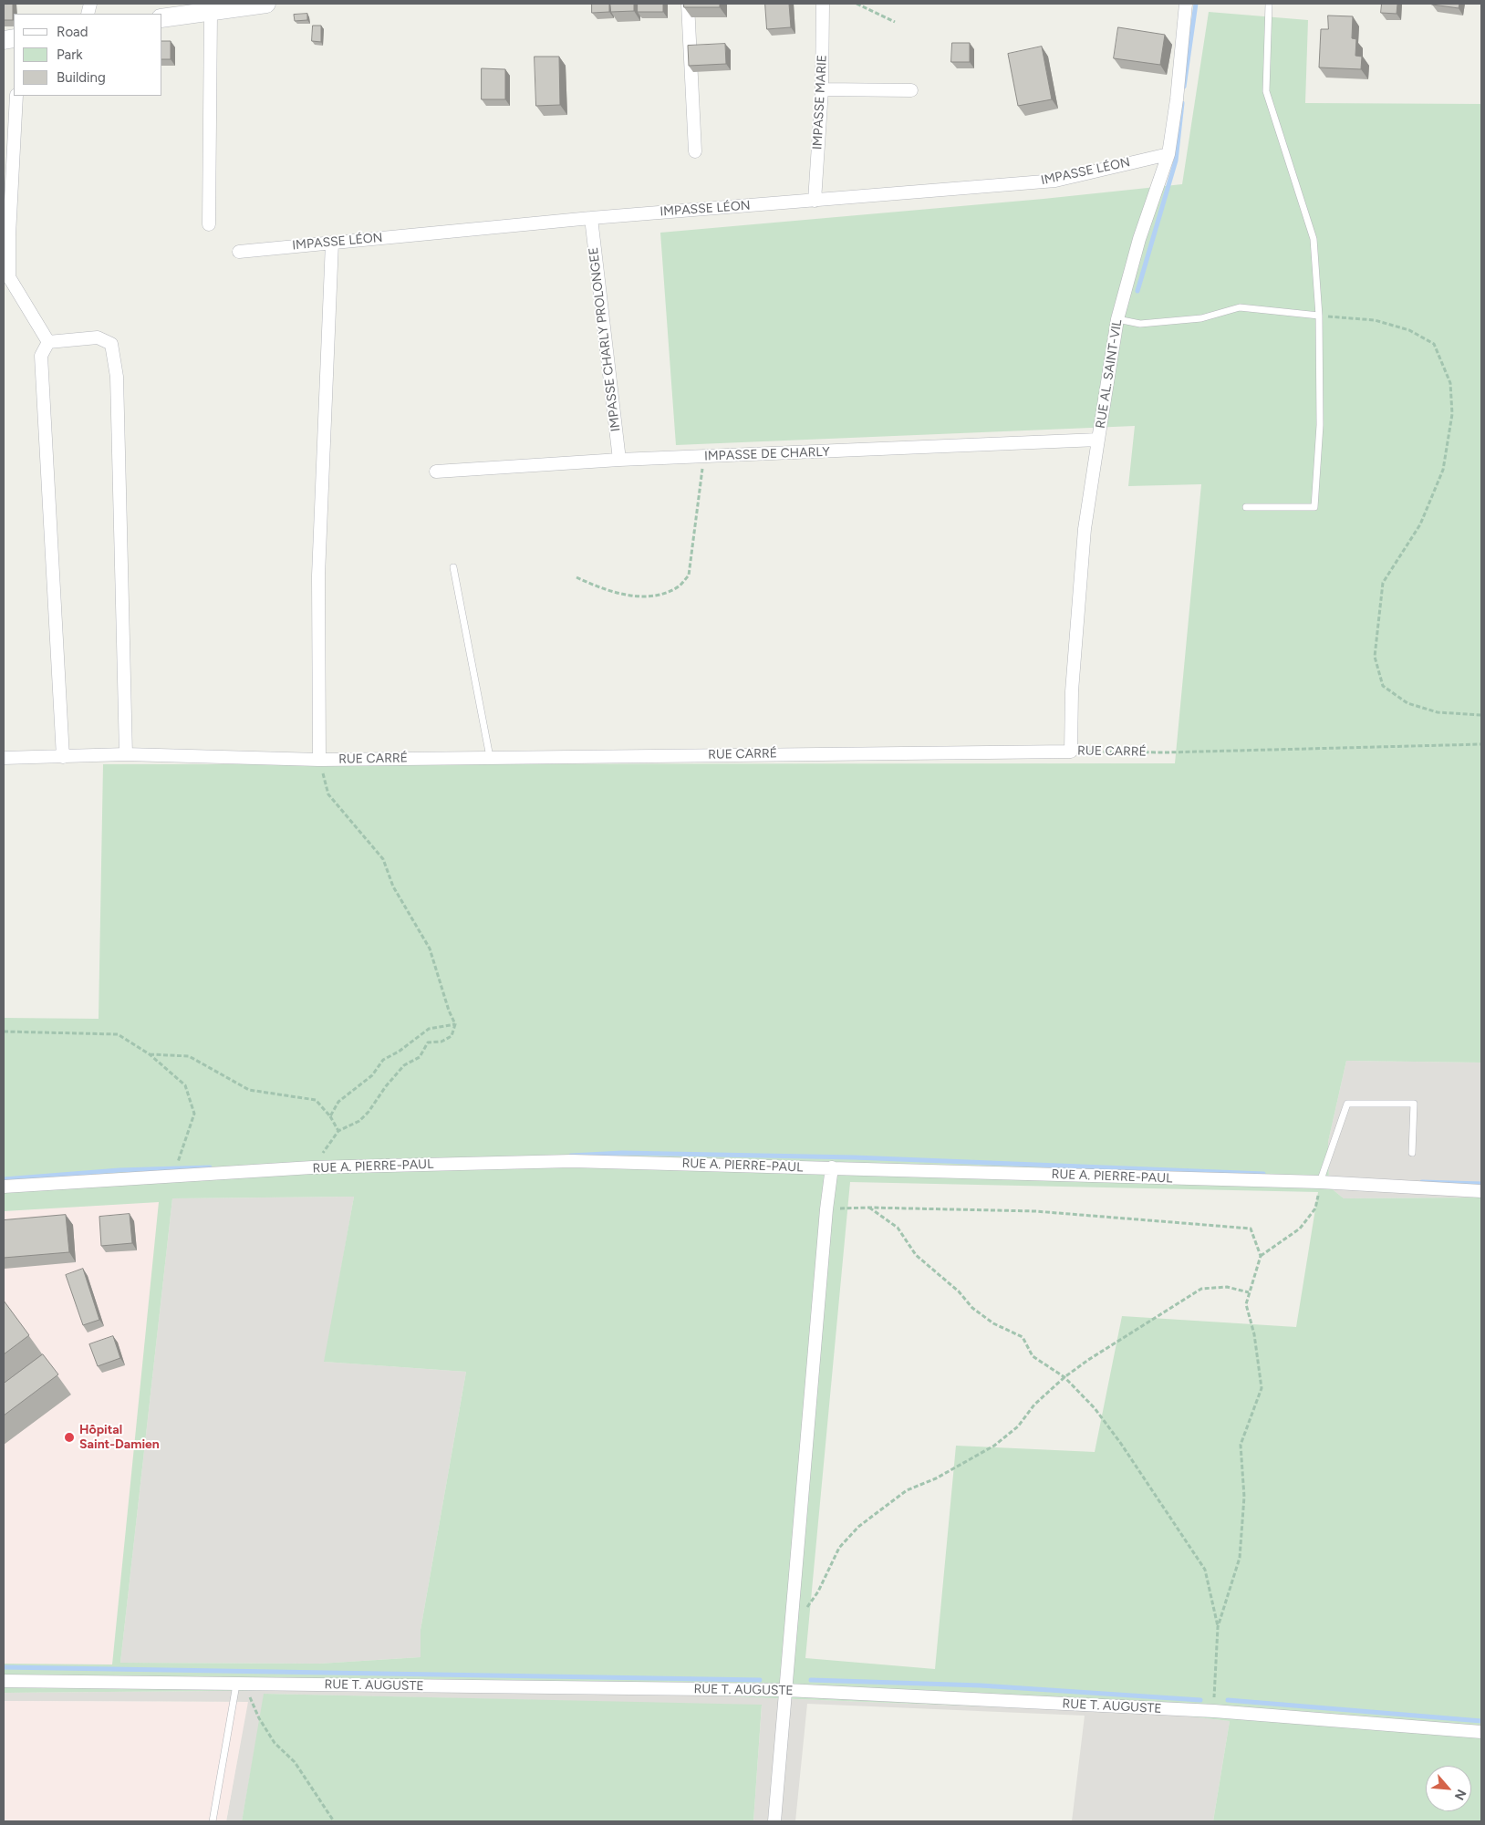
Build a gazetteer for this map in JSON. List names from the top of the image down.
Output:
{
  "streets": {
    "street": [
      "IMPASSE MARIE",
      "IMPASSE LÉON",
      "IMPASSE CHARLY PROLONGEE",
      "RUE AL. SAINT-VIL",
      "IMPASSE DE CHARLY",
      "RUE CARRÉ",
      "RUE A. PIERRE-PAUL",
      "RUE T. AUGUSTE"
    ]
  },
  "crossings": [
    ["IMPASSE MARIE", "IMPASSE LÉON"],
    ["IMPASSE LÉON", "IMPASSE CHARLY PROLONGEE"],
    ["IMPASSE LÉON", "RUE AL. SAINT-VIL"],
    ["IMPASSE CHARLY PROLONGEE", "IMPASSE DE CHARLY"],
    ["RUE AL. SAINT-VIL", "IMPASSE DE CHARLY"],
    ["RUE AL. SAINT-VIL", "RUE CARRÉ"]
  ],
  "places": ["Hôpital Saint-Damien"],
  "legend": ["Road", "Park", "Building"],
  "north": "bottom right"
}
